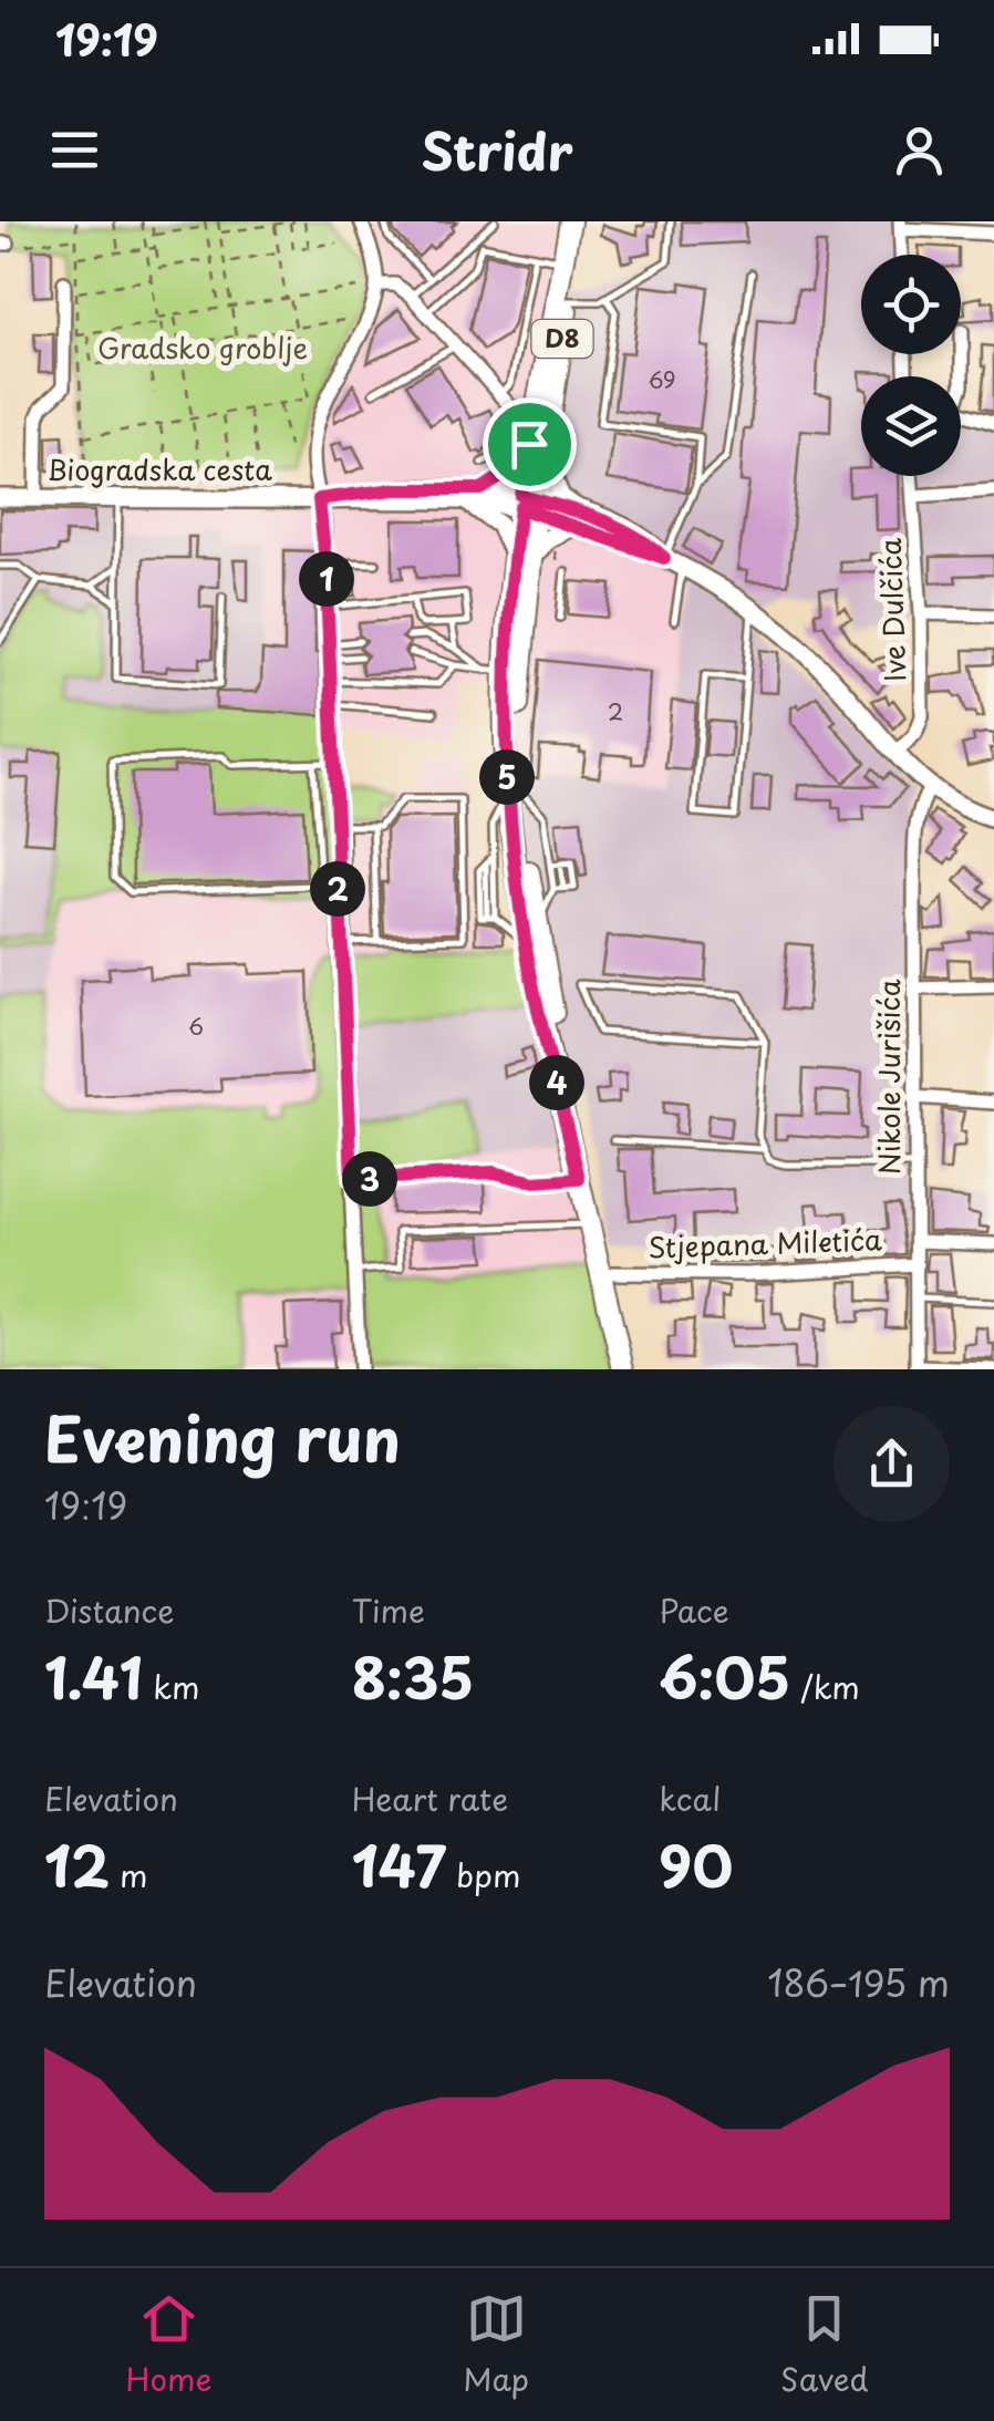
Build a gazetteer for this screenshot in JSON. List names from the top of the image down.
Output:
{
  "streets": {
    "main road": ["D8", "Biogradska cesta"],
    "street": ["Ive Dulčića", "Nikole Jurišića", "Stjepana Miletića"]
  },
  "crossings": [
    ["D8", "Biogradska cesta"],
    ["D8", "Stjepana Miletića"],
    ["Nikole Jurišića", "Stjepana Miletića"]
  ],
  "parks": ["Gradsko groblje"],
  "house_numbers": ["69", "2", "6"],
  "page": {
    "status": "19:19",
    "header": "Stridr",
    "pins": [
      "1",
      "5",
      "2",
      "4",
      "3"
    ],
    "heading": ["Evening run", "19:19"],
    "stats": [
      ["Distance", "1.41 km"],
      ["Time", "8:35"],
      ["Pace", "6:05 /km"],
      ["Elevation", "12 m"],
      ["Heart rate", "147 bpm"],
      ["kcal", "90"]
    ],
    "chart": ["Elevation", "186–195 m"],
    "tabs": ["Home", "Map", "Saved"]
  }
}
